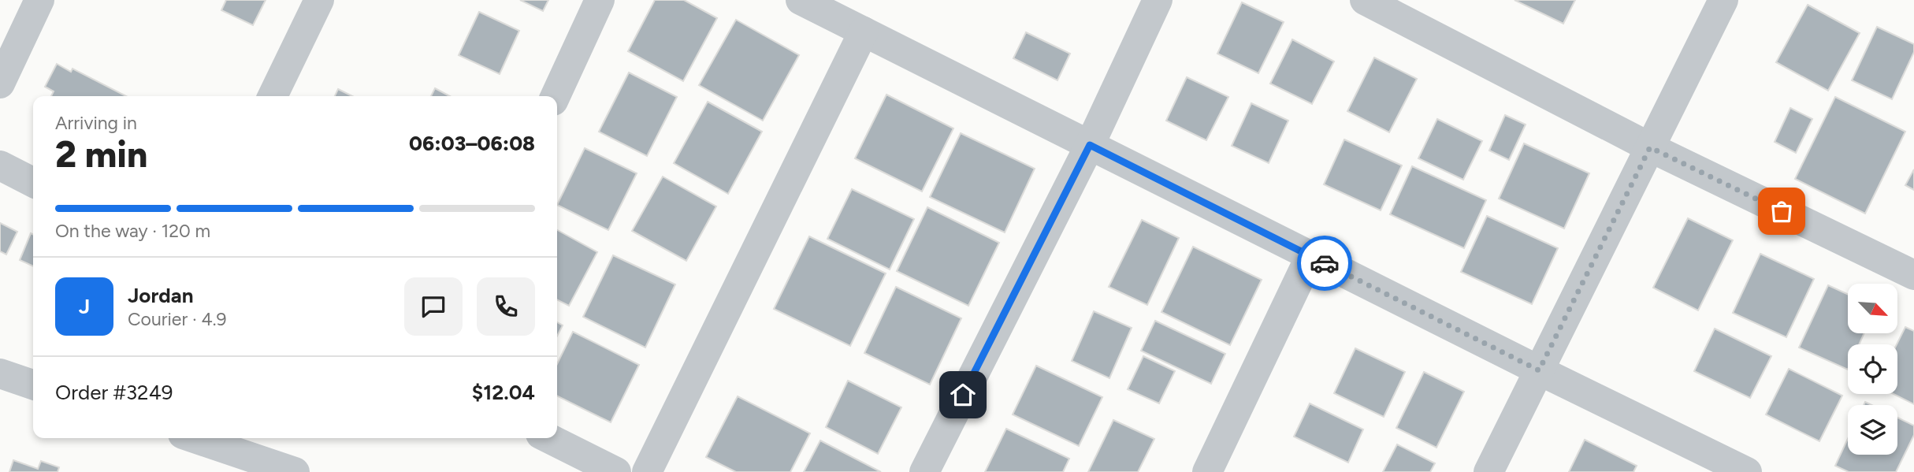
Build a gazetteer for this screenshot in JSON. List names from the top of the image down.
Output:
{
  "north": "bottom right",
  "page": {
    "heading": ["2 min", "Arriving in", "06:03–06:08"],
    "panel": [
      "Jordan",
      "Courier · 4.9",
      "Order #3249",
      "$12.04"
    ],
    "bar": "On the way · 120 m",
    "round": "J"
  }
}
